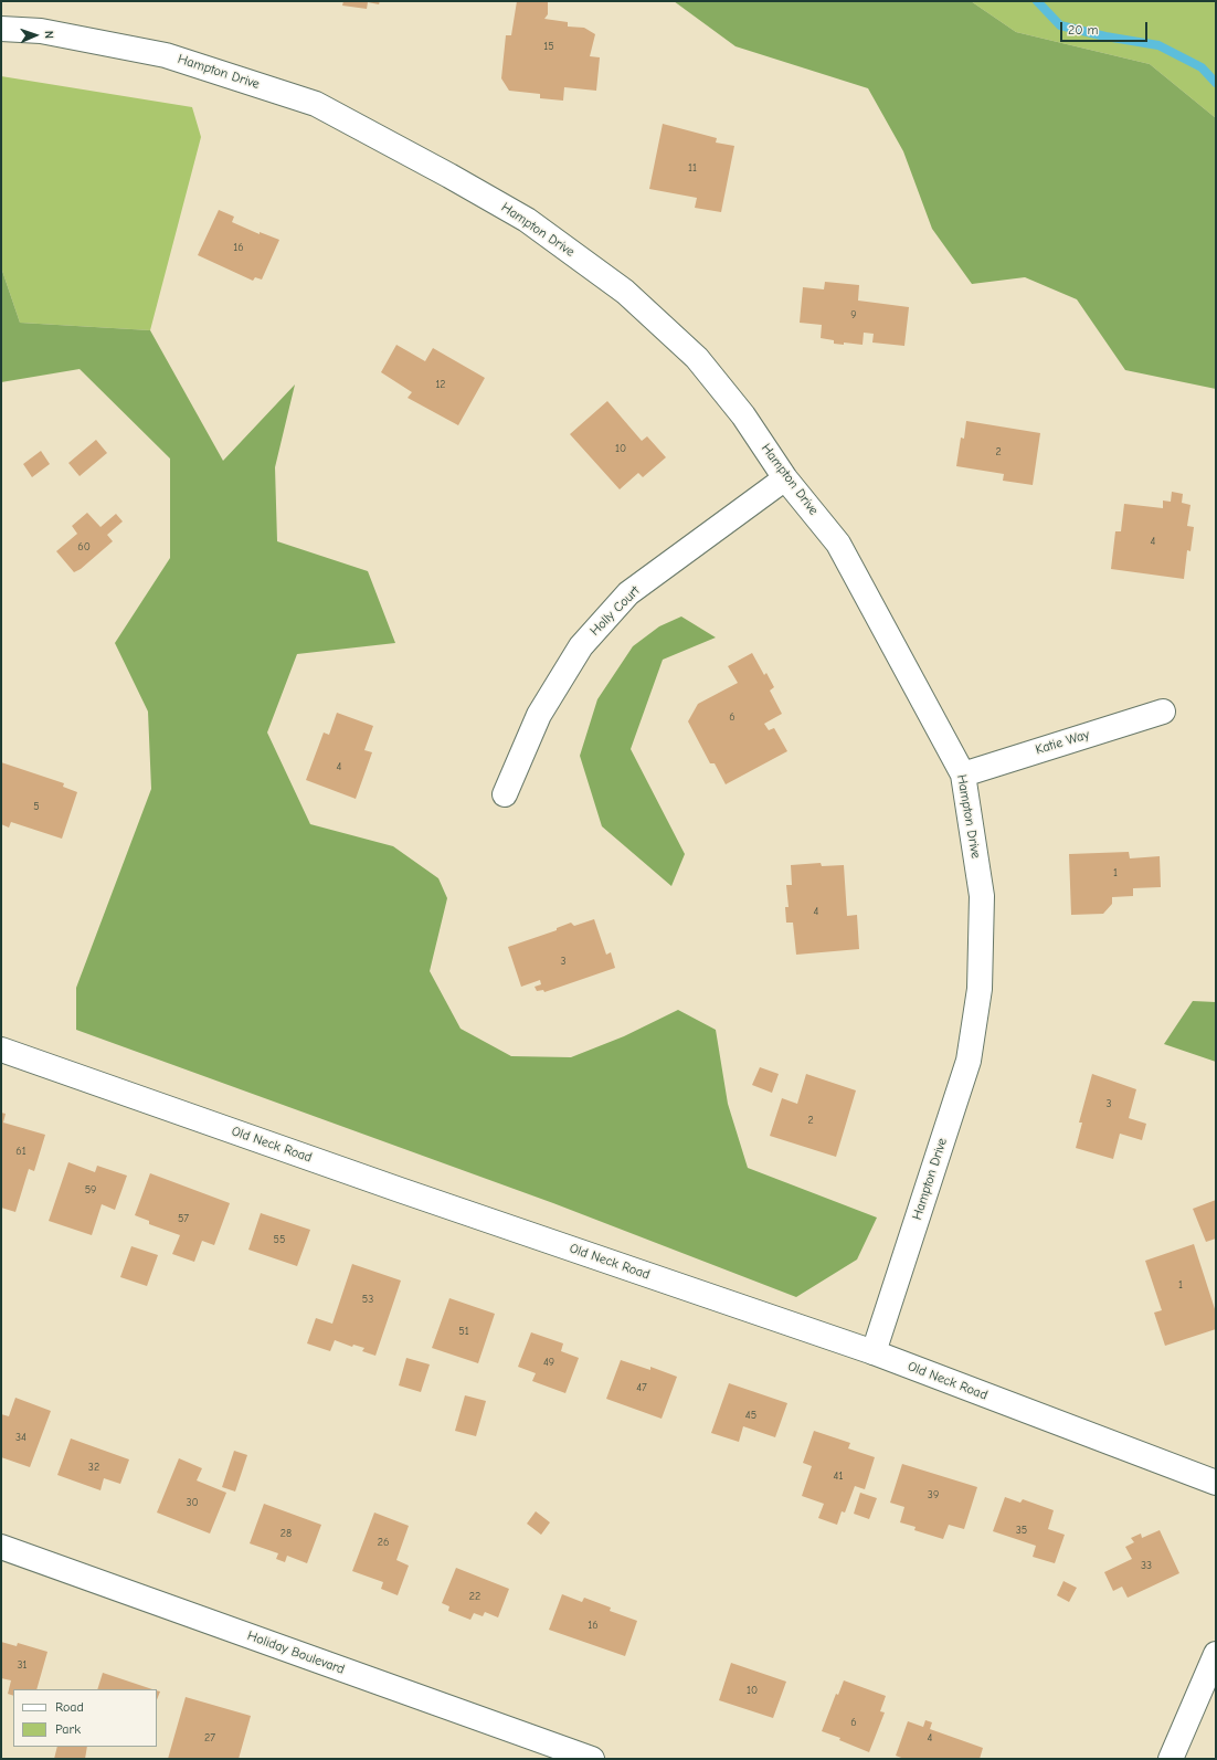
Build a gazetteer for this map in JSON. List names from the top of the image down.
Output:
{
  "streets": {
    "street": [
      "Hampton Drive",
      "Holly Court",
      "Katie Way",
      "Old Neck Road",
      "Holiday Boulevard"
    ]
  },
  "crossings": [
    ["Hampton Drive", "Holly Court"],
    ["Hampton Drive", "Katie Way"],
    ["Hampton Drive", "Old Neck Road"]
  ],
  "house_numbers": [
    "15",
    "11",
    "16",
    "9",
    "12",
    "10",
    "2",
    "4",
    "60",
    "6",
    "4",
    "5",
    "1",
    "4",
    "3",
    "3",
    "2",
    "61",
    "59",
    "57",
    "55",
    "1",
    "53",
    "51",
    "49",
    "47",
    "45",
    "34",
    "32",
    "41",
    "39",
    "30",
    "35",
    "28",
    "26",
    "33",
    "22",
    "16",
    "31",
    "10",
    "6",
    "27",
    "4"
  ],
  "legend": ["Road", "Park"],
  "scale_bar": "20 m",
  "north": "right"
}
